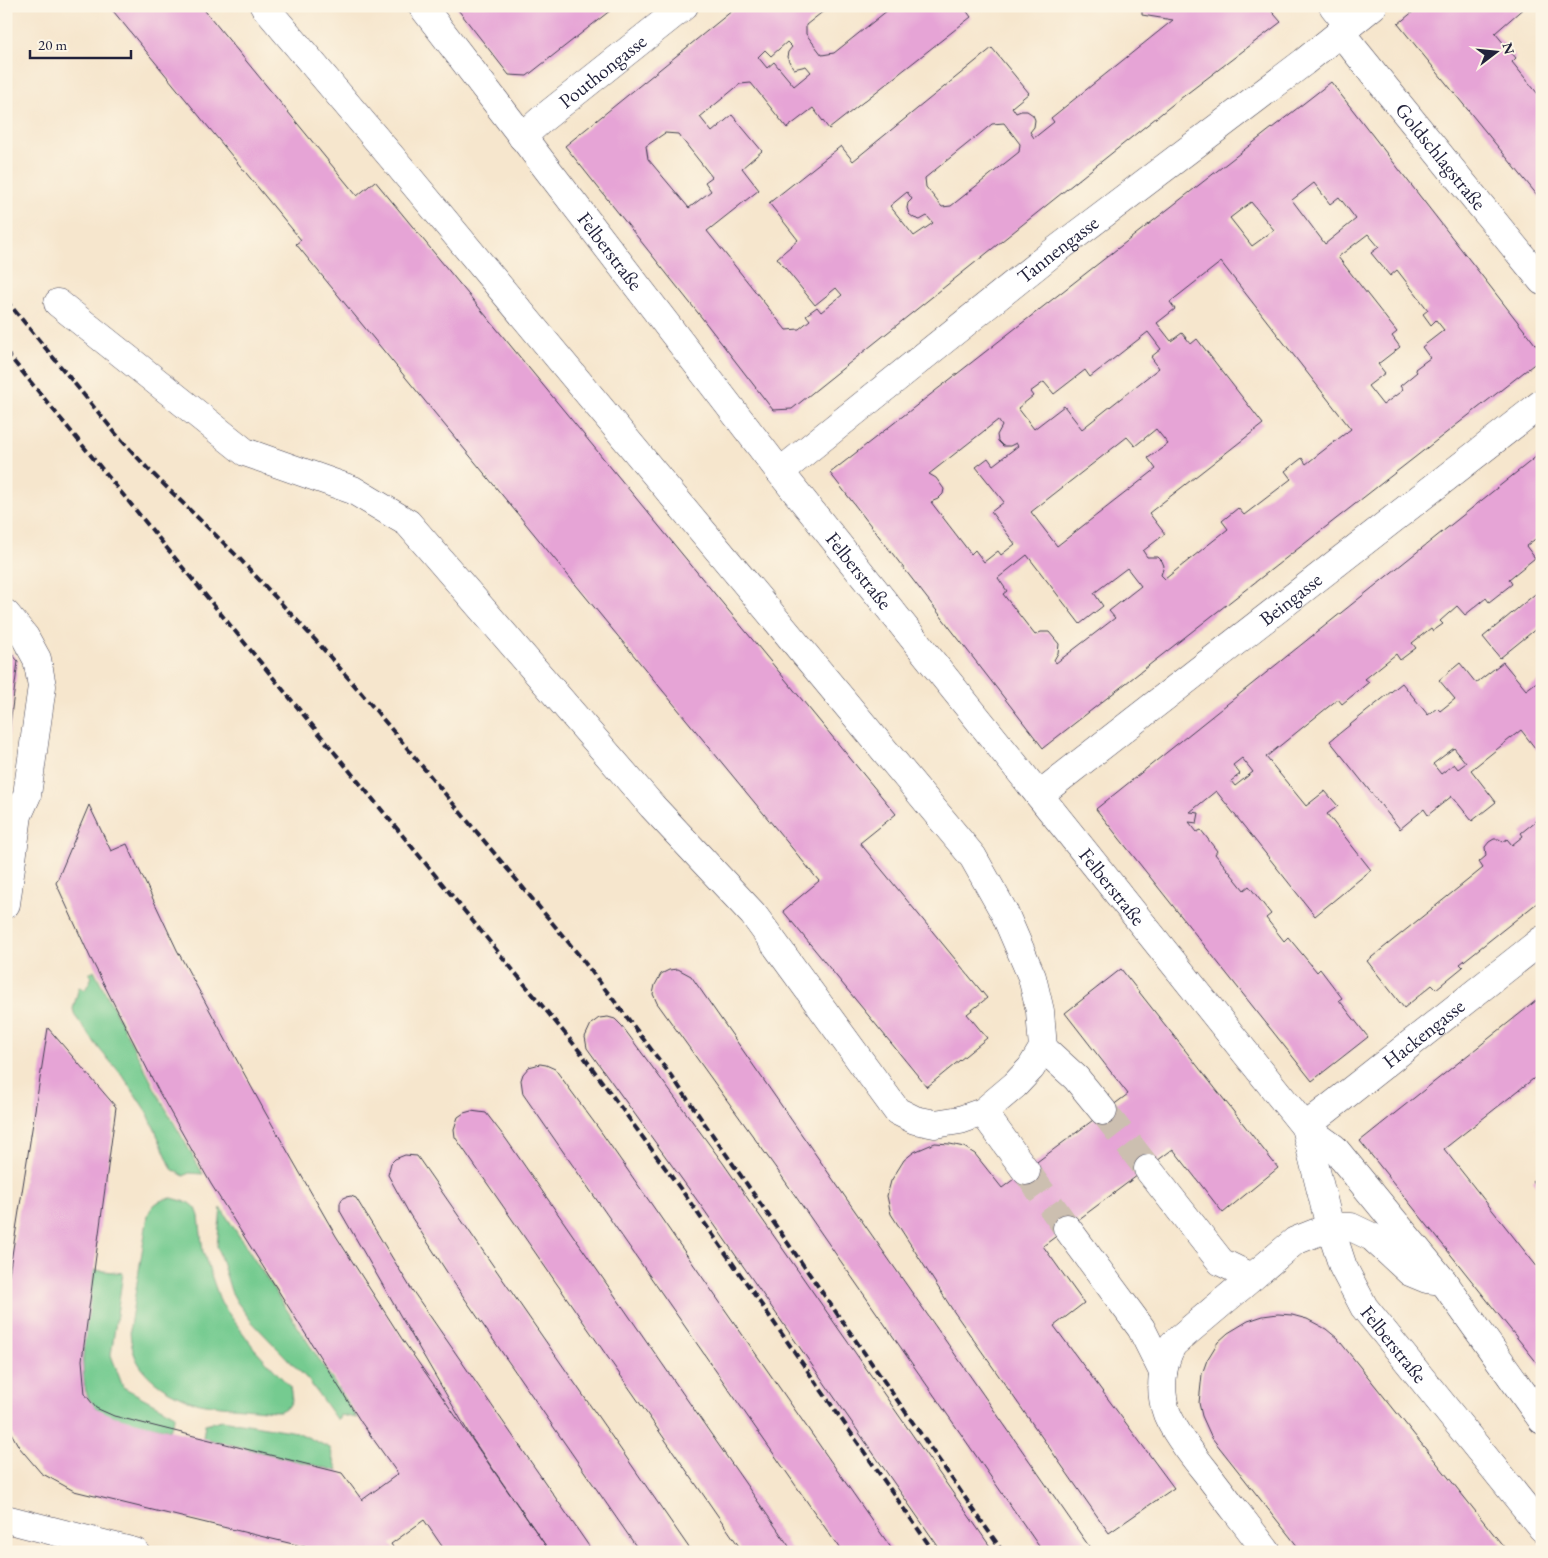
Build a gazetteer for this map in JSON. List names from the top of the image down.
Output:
{
  "streets": {
    "street": [
      "Pouthongasse",
      "Goldschlagstraße",
      "Tannengasse",
      "Felberstraße",
      "Beingasse",
      "Hackengasse"
    ]
  },
  "crossings": [
    ["Pouthongasse", "Felberstraße"],
    ["Goldschlagstraße", "Tannengasse"],
    ["Tannengasse", "Felberstraße"],
    ["Felberstraße", "Beingasse"],
    ["Felberstraße", "Hackengasse"]
  ],
  "scale_bar": "20 m",
  "north": "right"
}
